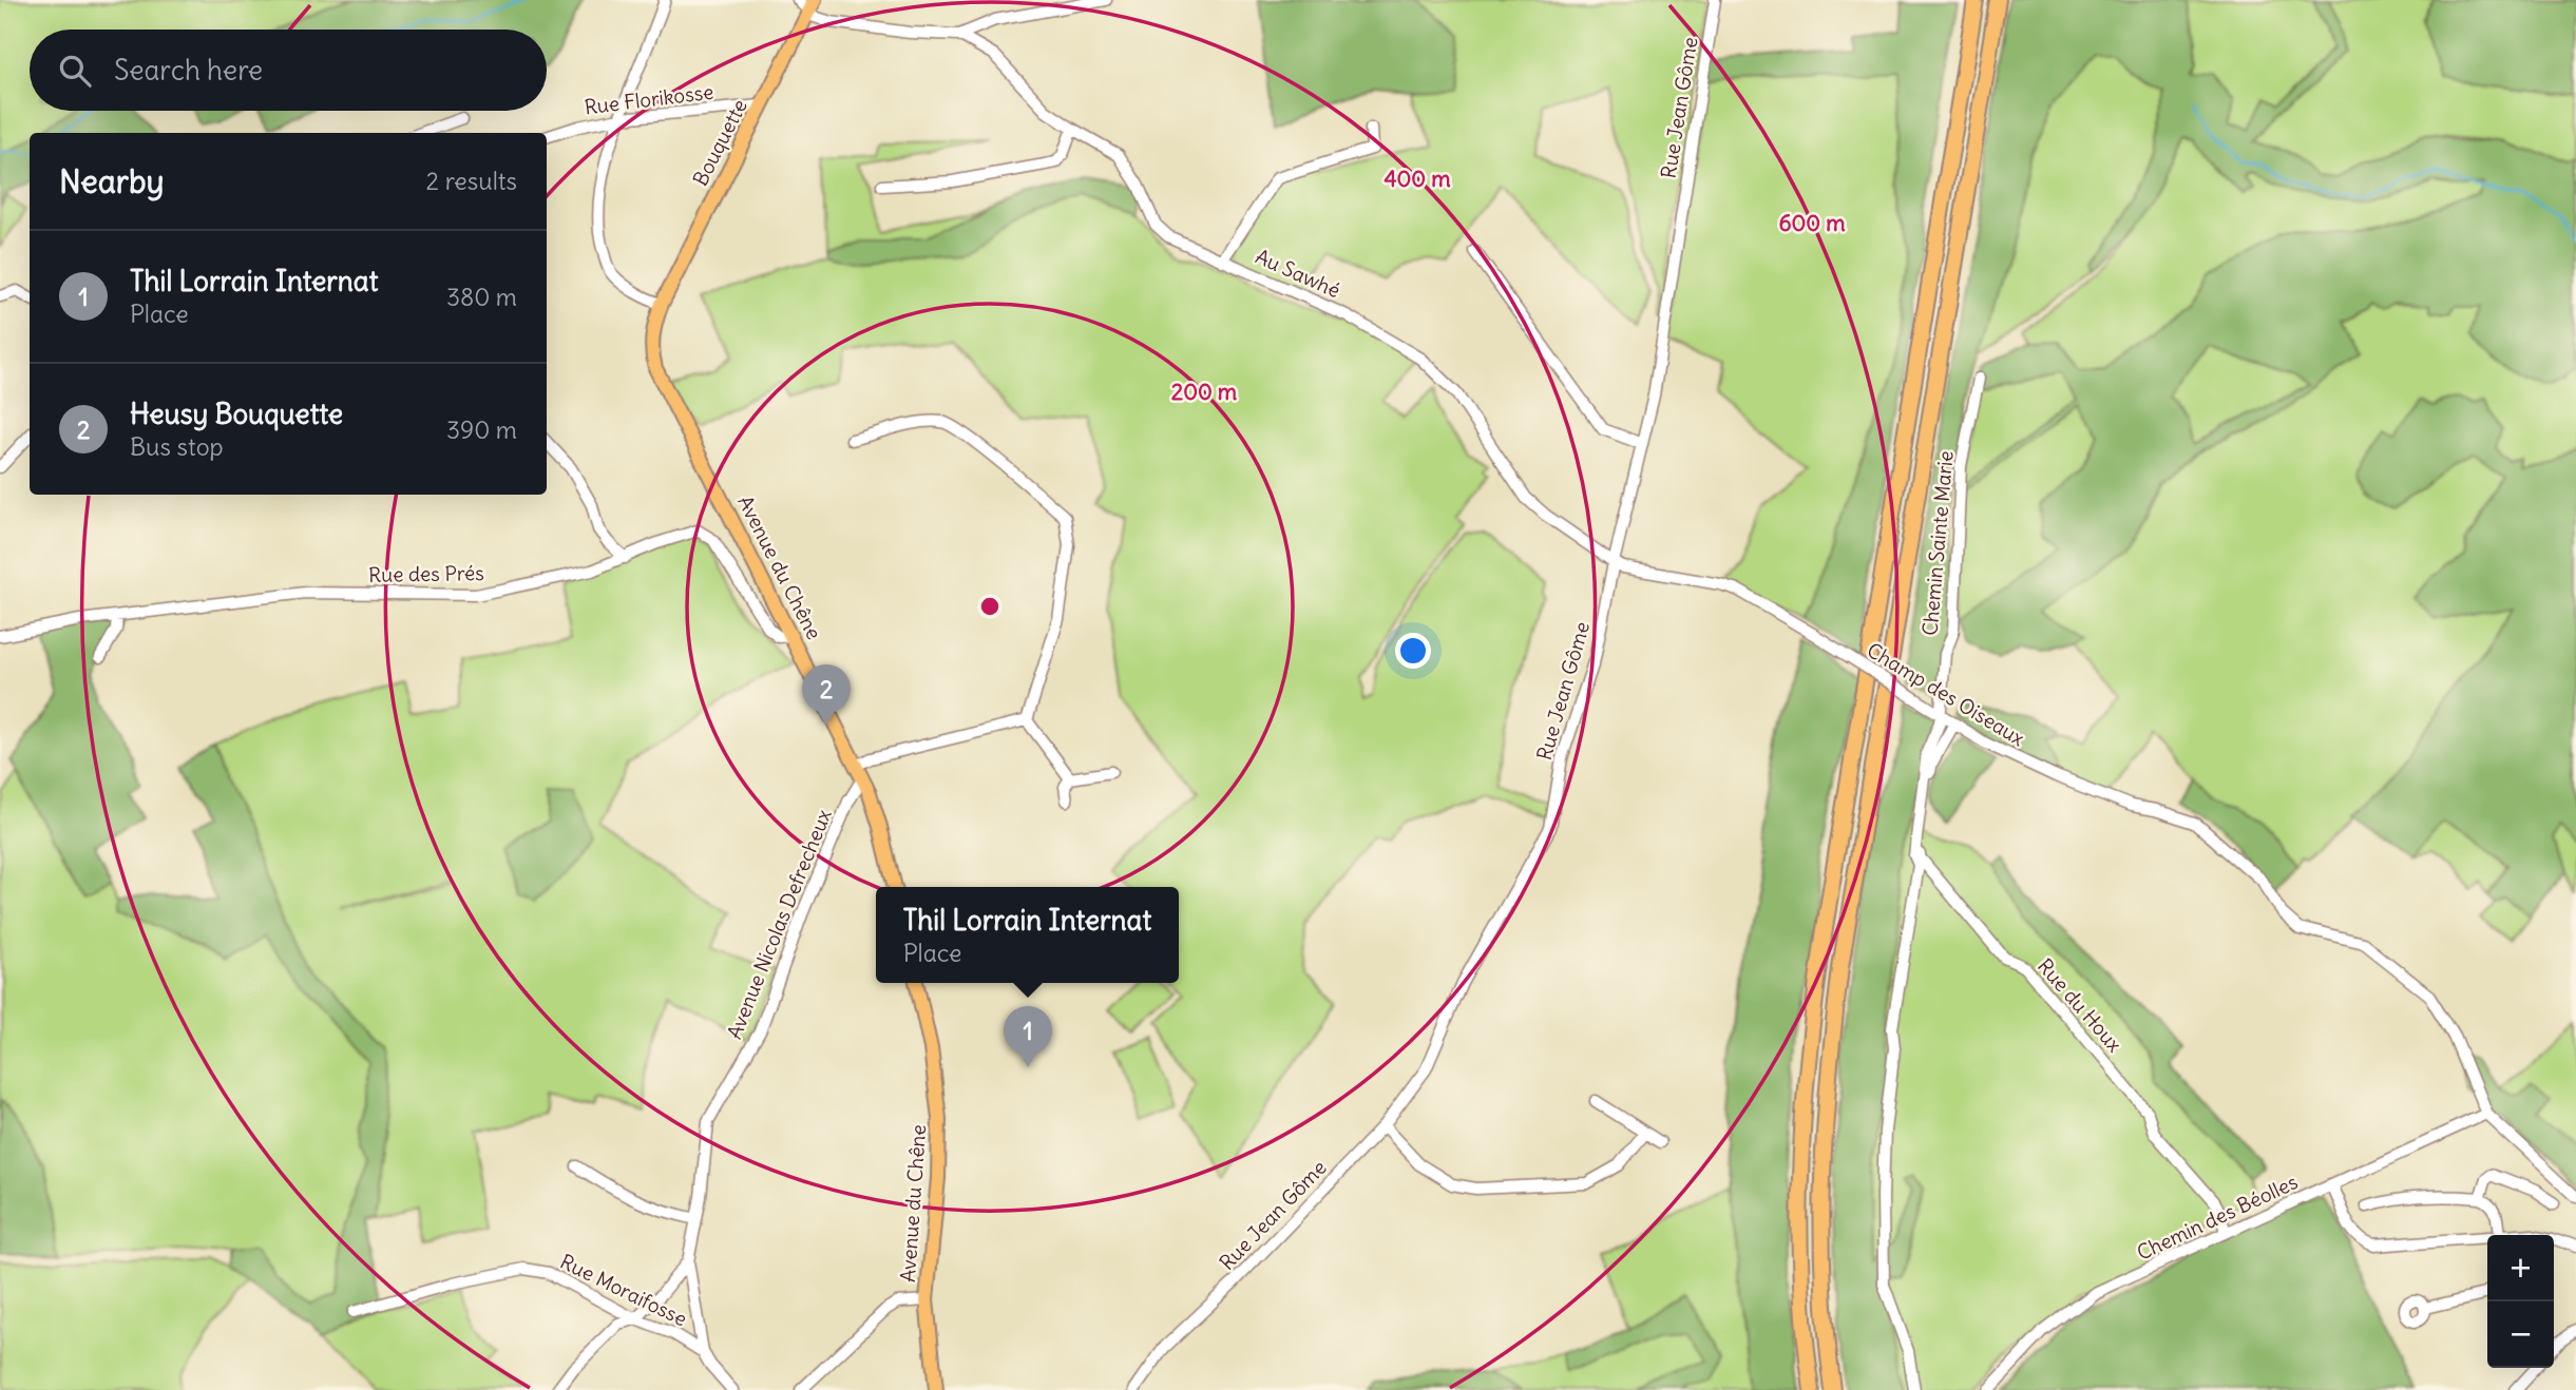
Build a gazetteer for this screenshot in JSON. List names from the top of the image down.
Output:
{
  "streets": {
    "main road": ["Bouquette", "Avenue du Chêne"],
    "street": [
      "Rue Florikosse",
      "Rue Jean Gôme",
      "Au Sawhé",
      "Chemin Sainte Marie",
      "Rue des Prés",
      "Champ des Oiseaux",
      "Avenue Nicolas Defrecheux",
      "Rue du Houx",
      "Chemin des Béolles",
      "Rue Moraifosse"
    ]
  },
  "crossings": [
    ["Rue Florikosse", "Bouquette"],
    ["Rue Jean Gôme", "Au Sawhé"],
    ["Rue Jean Gôme", "Champ des Oiseaux"],
    ["Bouquette", "Avenue du Chêne"],
    ["Au Sawhé", "Champ des Oiseaux"],
    ["Chemin Sainte Marie", "Champ des Oiseaux"],
    ["Avenue du Chêne", "Rue des Prés"],
    ["Avenue du Chêne", "Avenue Nicolas Defrecheux"],
    ["Champ des Oiseaux", "Rue du Houx"],
    ["Champ des Oiseaux", "Chemin des Béolles"],
    ["Rue du Houx", "Chemin des Béolles"]
  ],
  "page": {
    "search": "Search here",
    "heading": ["Nearby", "2 results"],
    "list": [
      {
        "mark": "1",
        "name": "Thil Lorrain Internat",
        "note": "Place",
        "value": "380 m"
      },
      {
        "mark": "2",
        "name": "Heusy Bouquette",
        "note": "Bus stop",
        "value": "390 m"
      }
    ],
    "pins": ["2", "1"],
    "popup": ["Thil Lorrain Internat", "Place"],
    "map_buttons": ["+", "−"]
  },
  "rings": ["400 m", "600 m", "200 m"]
}
